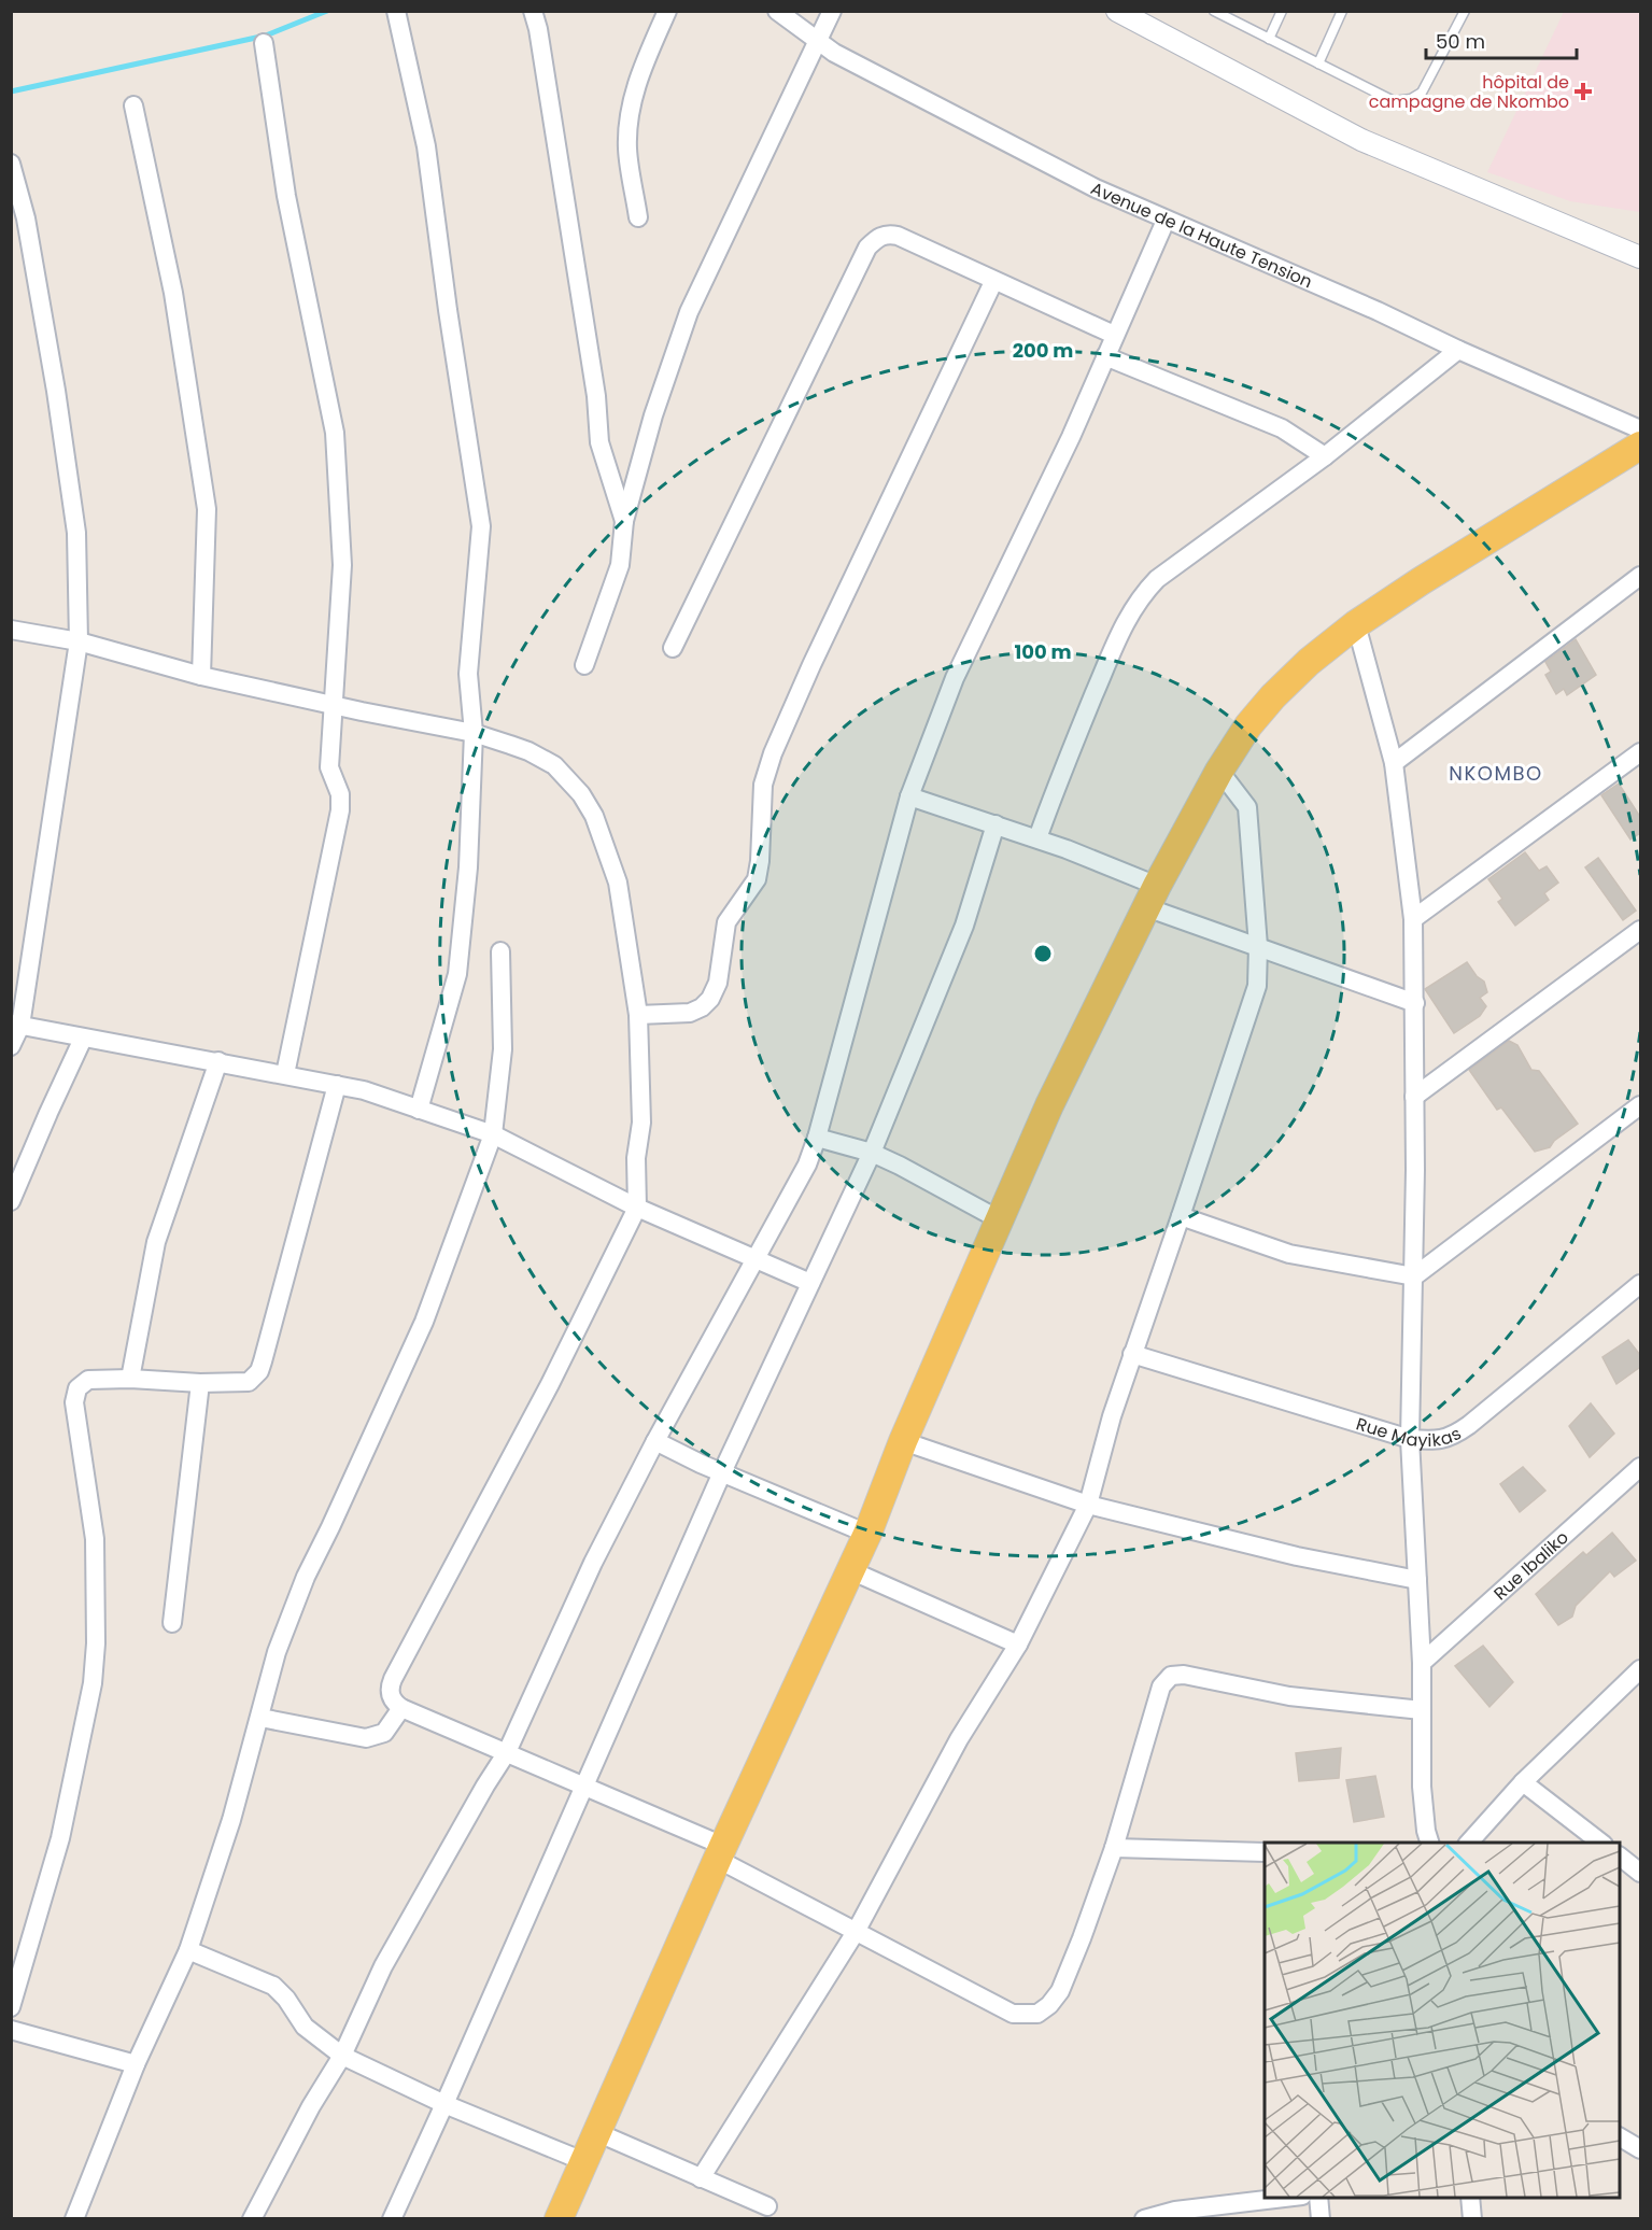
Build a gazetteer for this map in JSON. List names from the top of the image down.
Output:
{
  "streets": {
    "street": ["Avenue de la Haute Tension", "Rue Mayikas", "Rue Ibaliko"]
  },
  "districts": ["NKOMBO"],
  "places": {
    "health": ["hôpital de campagne de Nkombo"]
  },
  "scale_bar": "50 m",
  "rings": ["200 m", "100 m"]
}
